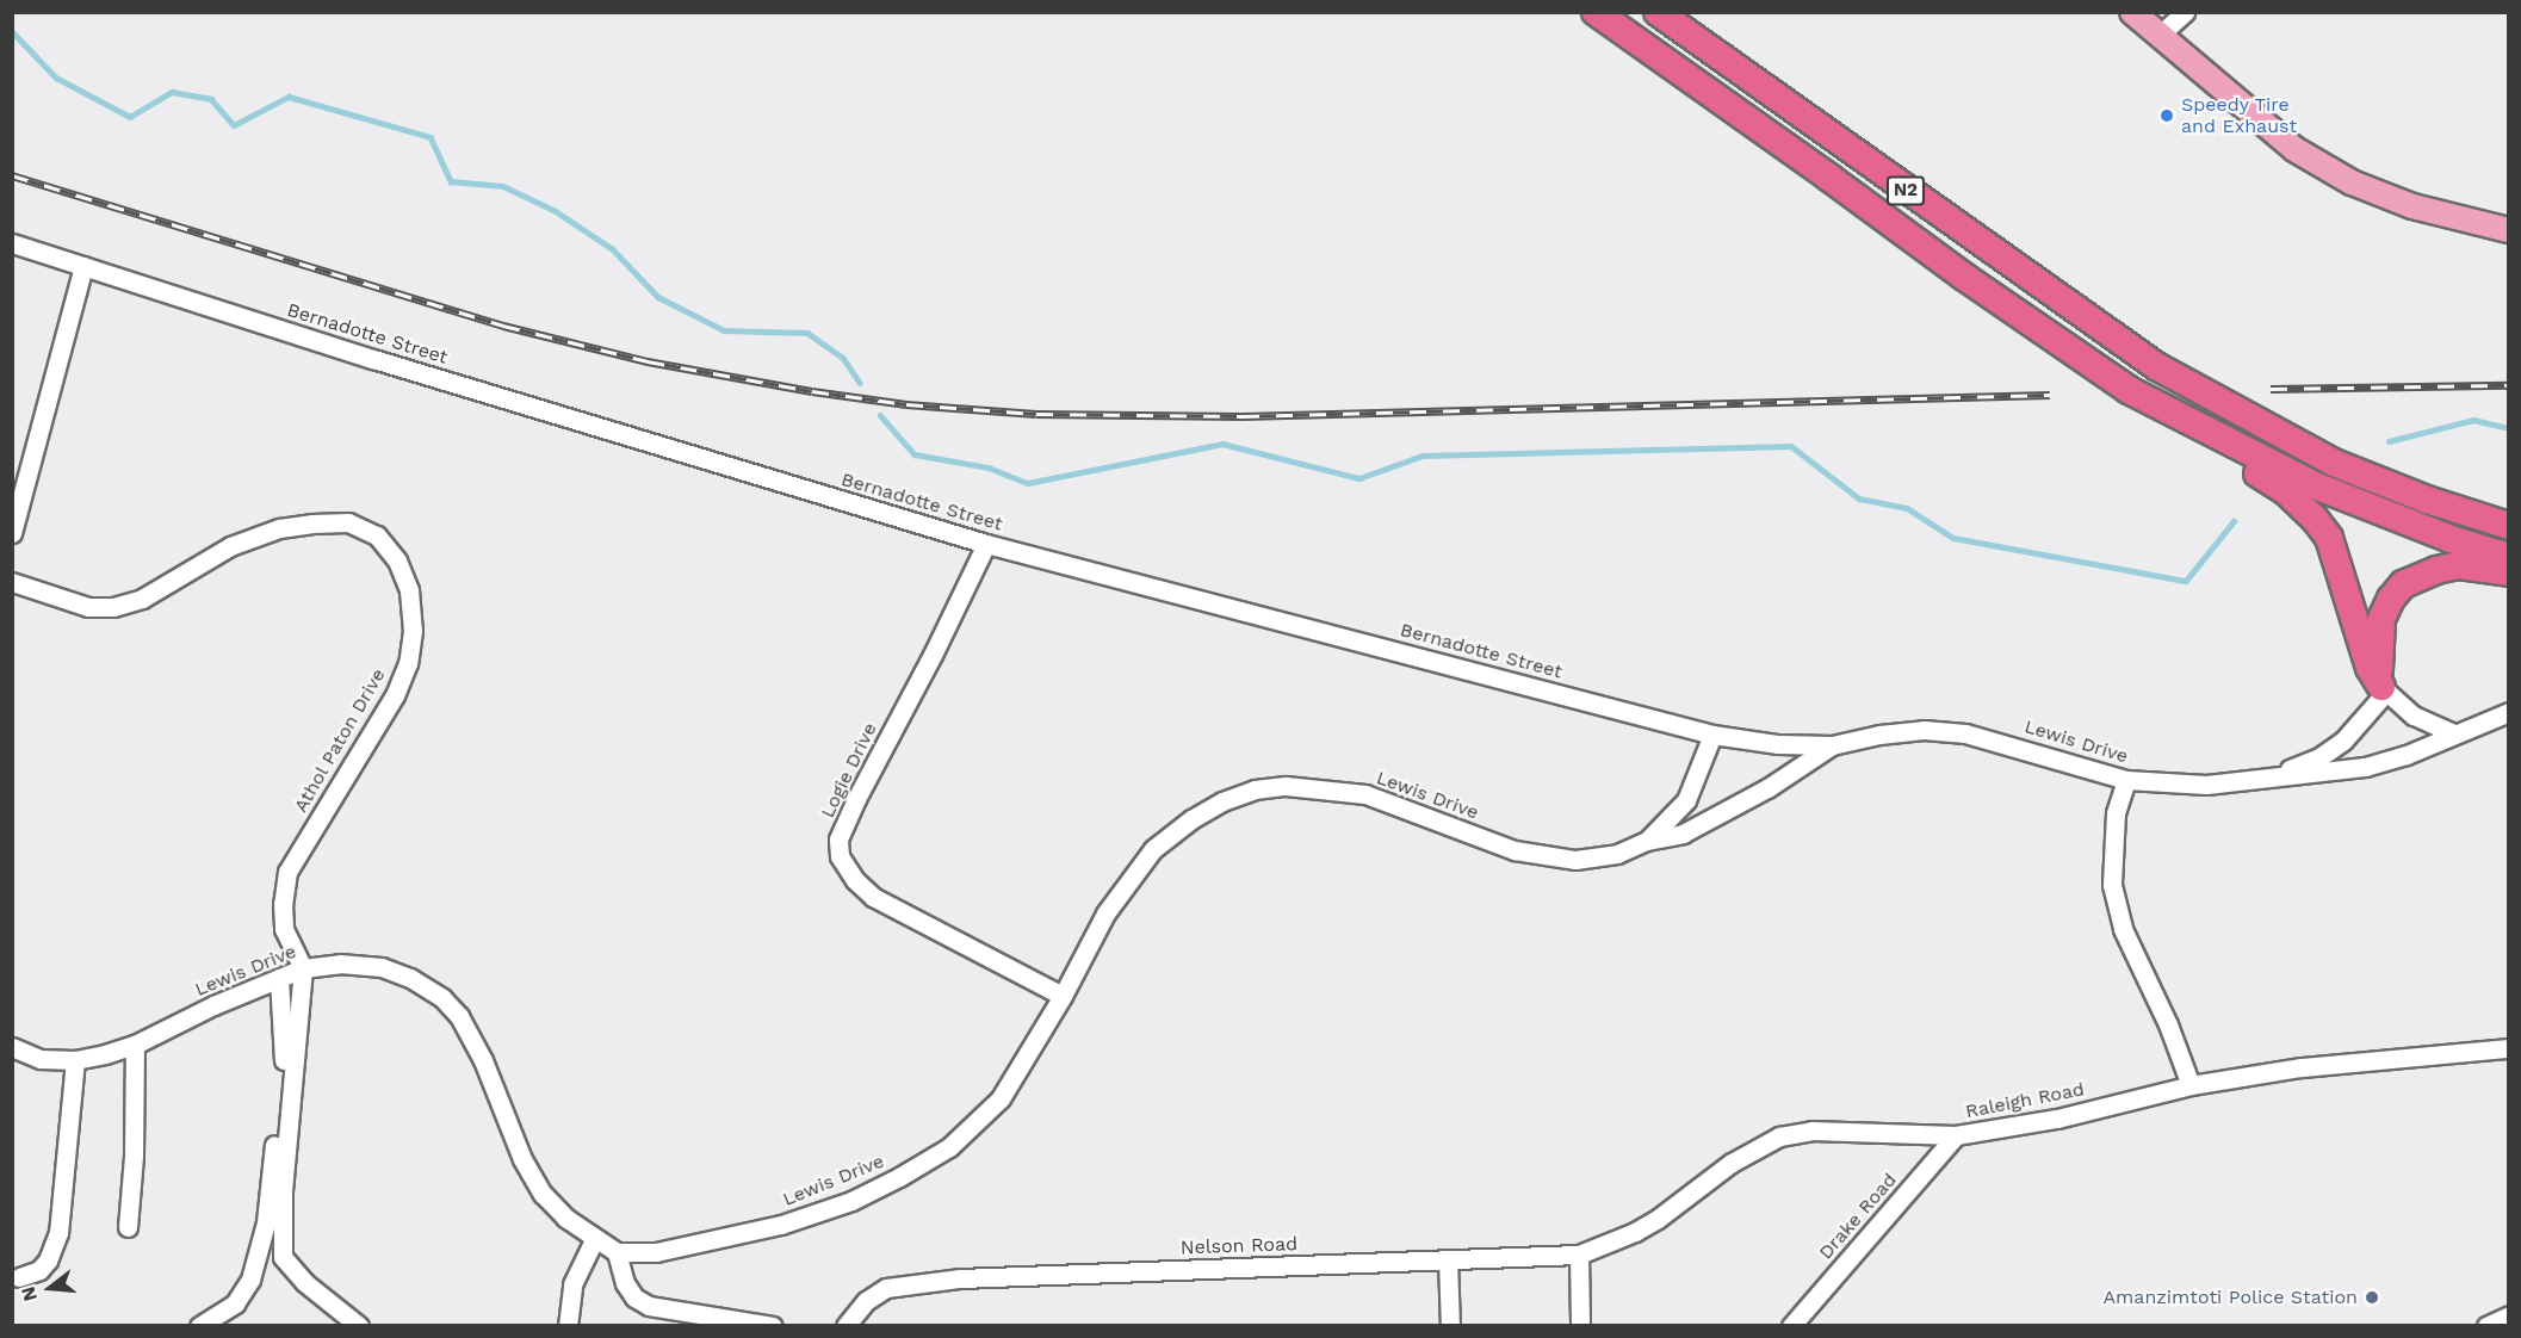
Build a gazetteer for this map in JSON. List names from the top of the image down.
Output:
{
  "streets": {
    "highway": ["N2"],
    "street": [
      "Bernadotte Street",
      "Athol Paton Drive",
      "Lewis Drive",
      "Logie Drive",
      "Raleigh Road",
      "Drake Road",
      "Nelson Road"
    ]
  },
  "crossings": [
    ["Bernadotte Street", "Lewis Drive"],
    ["Bernadotte Street", "Logie Drive"],
    ["Athol Paton Drive", "Lewis Drive"],
    ["Lewis Drive", "Logie Drive"],
    ["Raleigh Road", "Drake Road"],
    ["Raleigh Road", "Nelson Road"]
  ],
  "places": ["Speedy Tire and Exhaust", "Amanzimtoti Police Station"],
  "north": "left"
}
